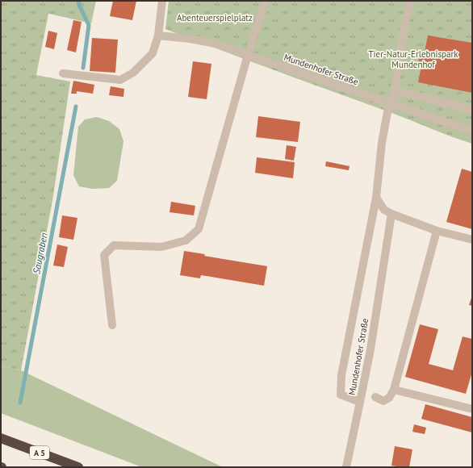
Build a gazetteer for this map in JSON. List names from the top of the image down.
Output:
{
  "streets": {
    "highway": ["A 5"],
    "street": ["Mundenhofer Straße"]
  },
  "water": ["Saugraben"],
  "parks": ["Abenteuerspielplatz", "Tier-Natur-Erlebnispark Mundenhof"]
}
